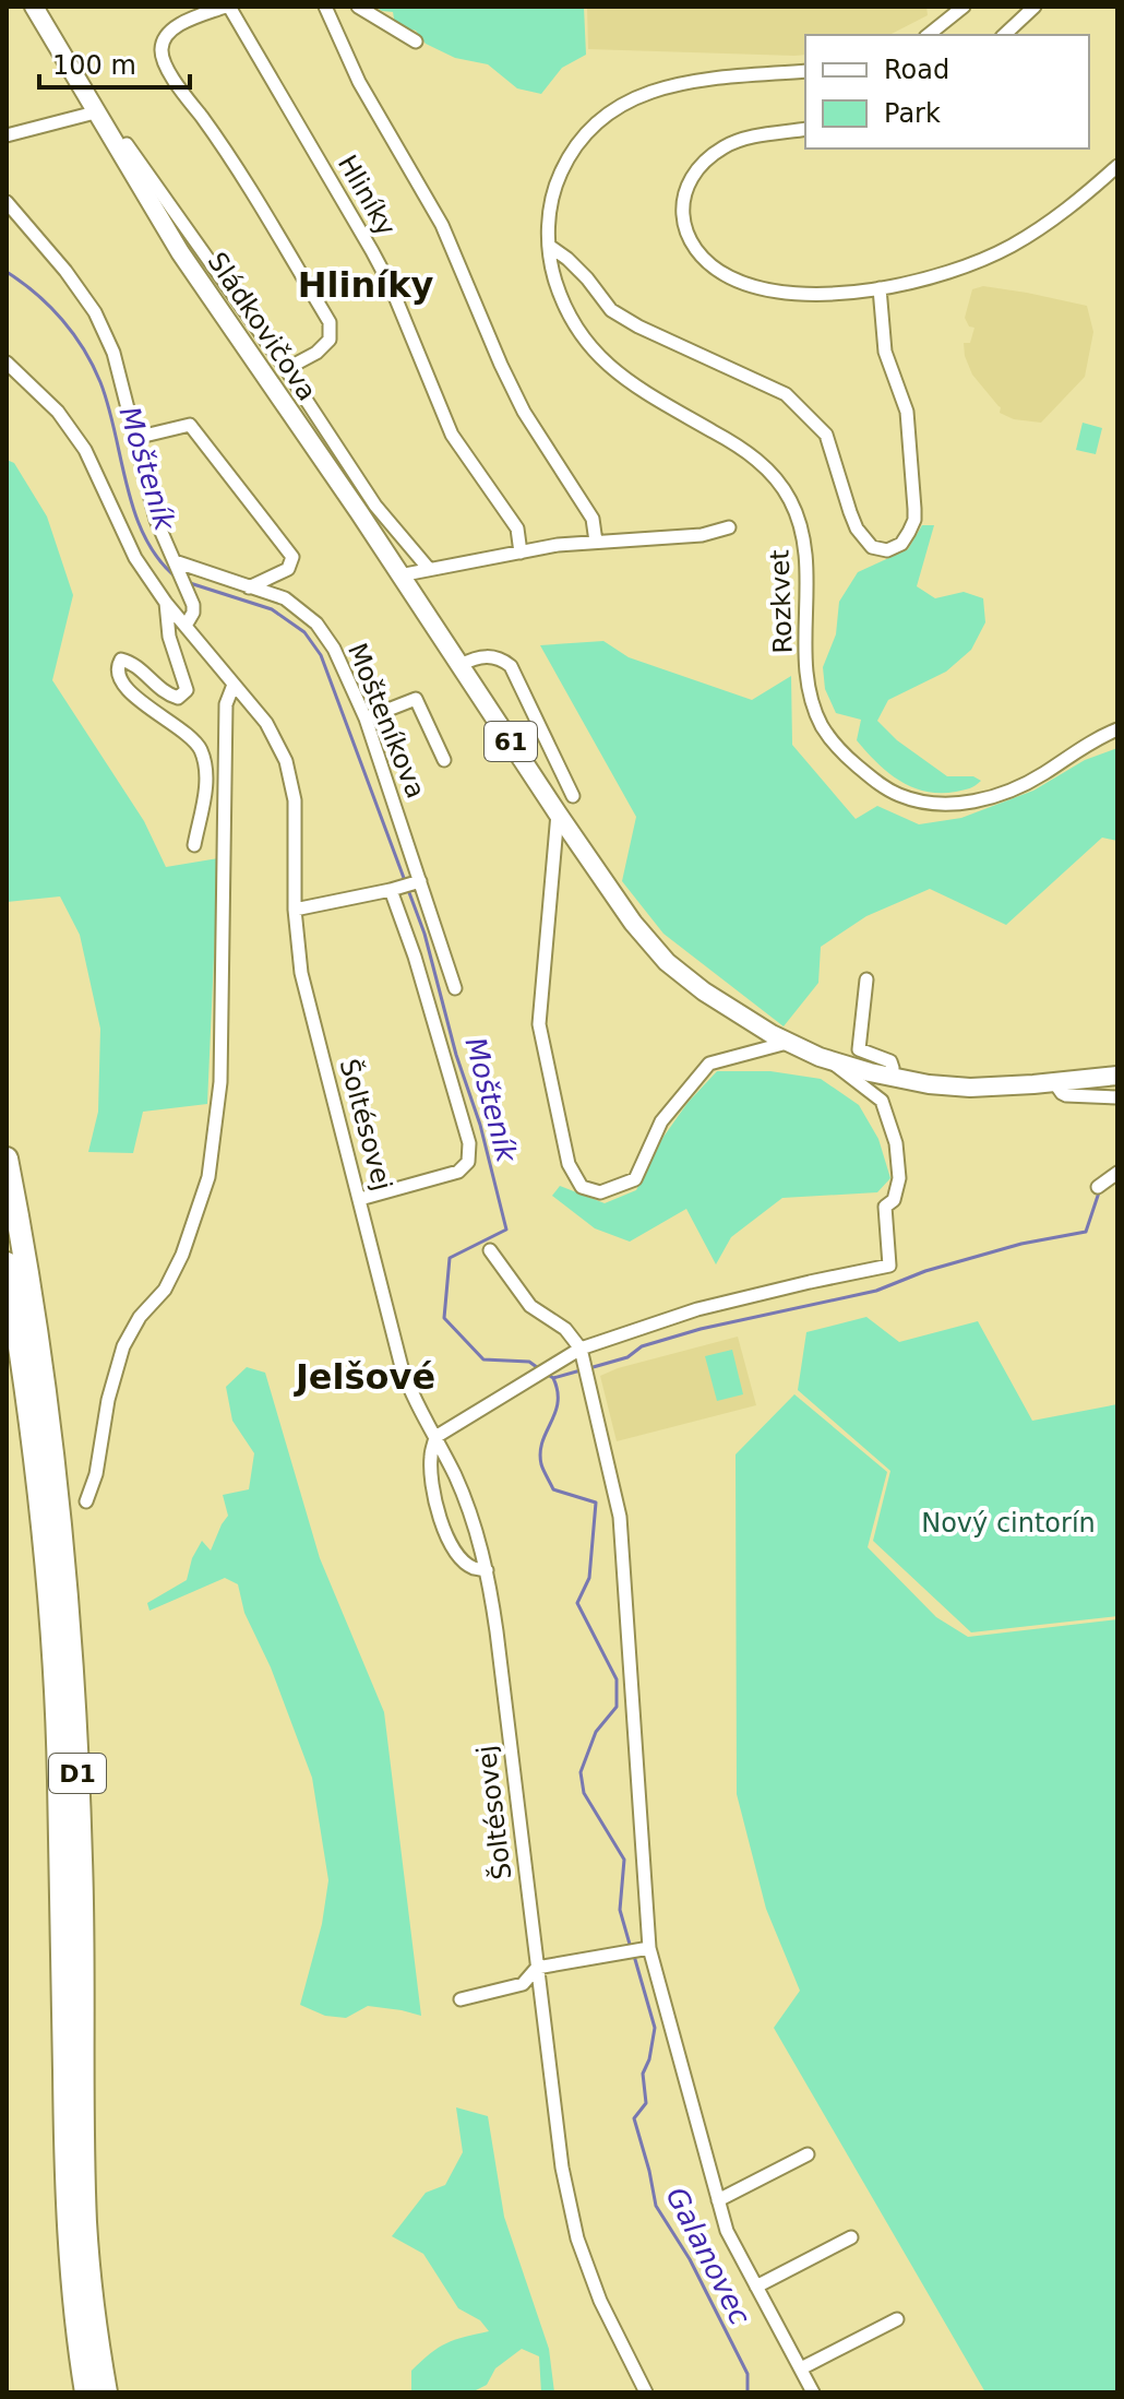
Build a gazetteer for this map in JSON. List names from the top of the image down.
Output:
{
  "streets": {
    "highway": ["D1"],
    "main road": ["Sládkovičova", "61"],
    "street": [
      "Hliníky",
      "Rozkvet",
      "Mošteníkova",
      "Šoltésovej"
    ]
  },
  "crossings": [
    ["Hliníky", "Sládkovičova"],
    ["Mošteníkova", "Šoltésovej"]
  ],
  "districts": ["Hliníky", "Jelšové"],
  "water": ["Mošteník", "Galanovec"],
  "parks": ["Nový cintorín"],
  "legend": ["Road", "Park"],
  "scale_bar": "100 m"
}
